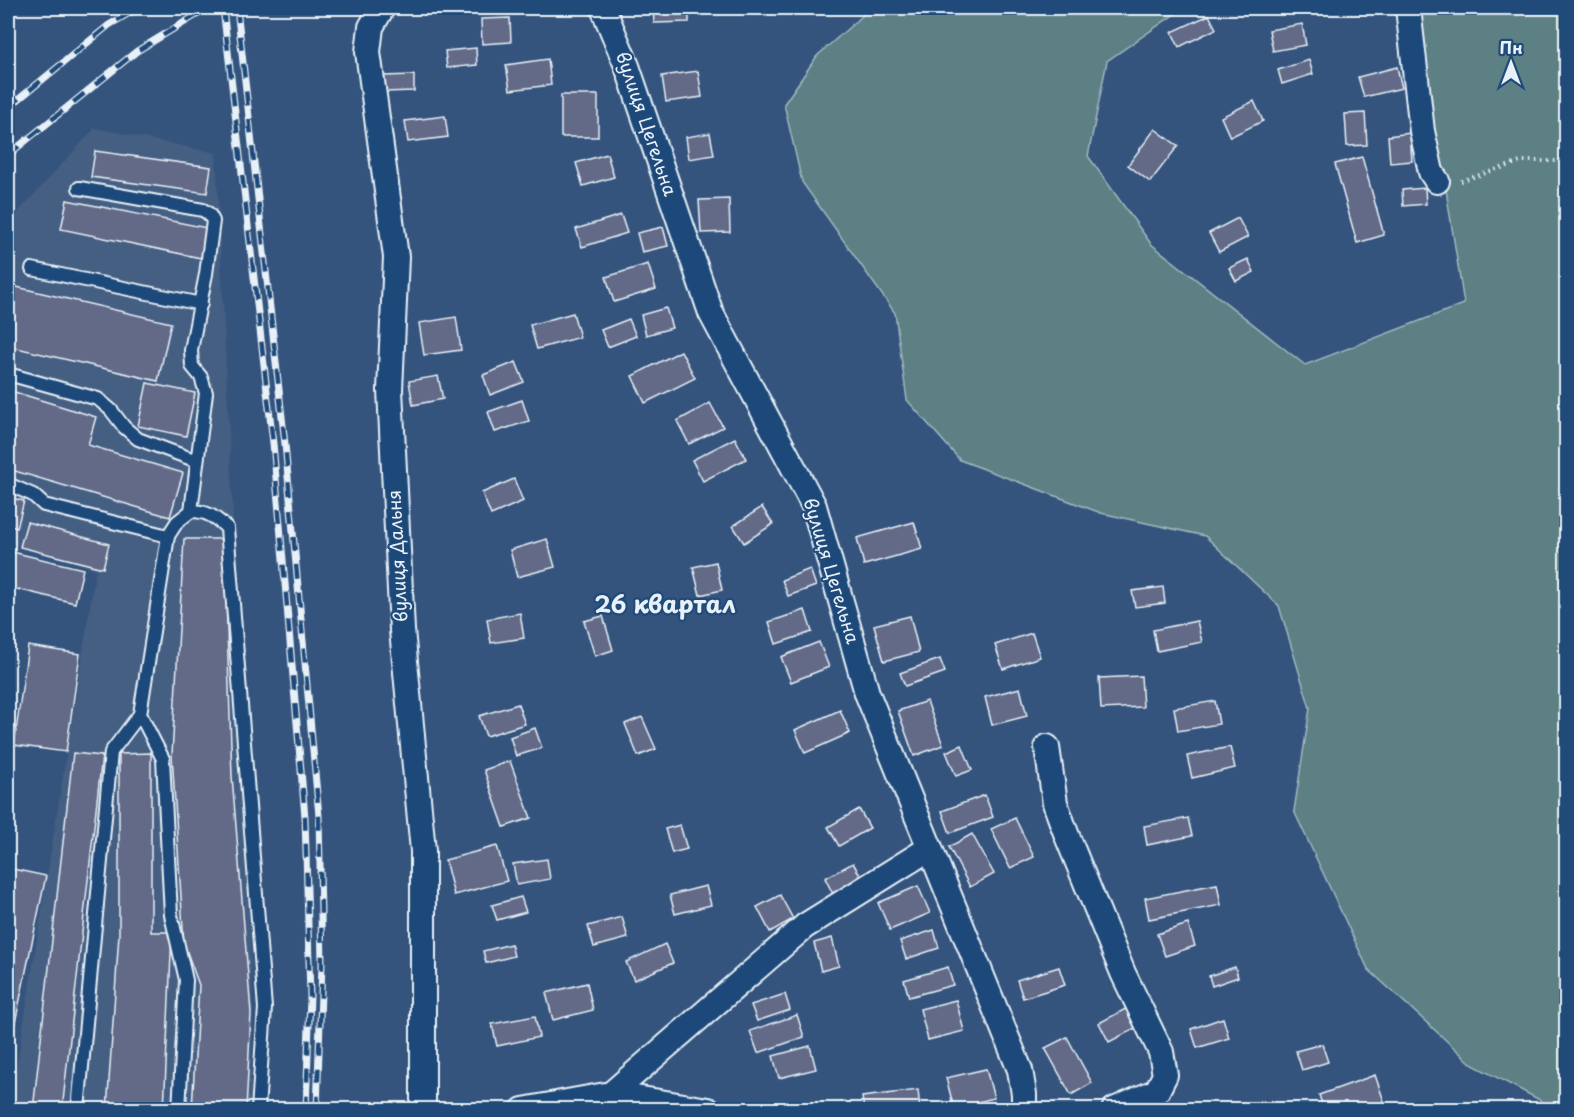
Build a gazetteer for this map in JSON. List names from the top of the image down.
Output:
{
  "streets": {
    "street": ["вулиця Цегельна", "вулиця Дальня"]
  },
  "districts": ["26 квартал"],
  "north": "top"
}
